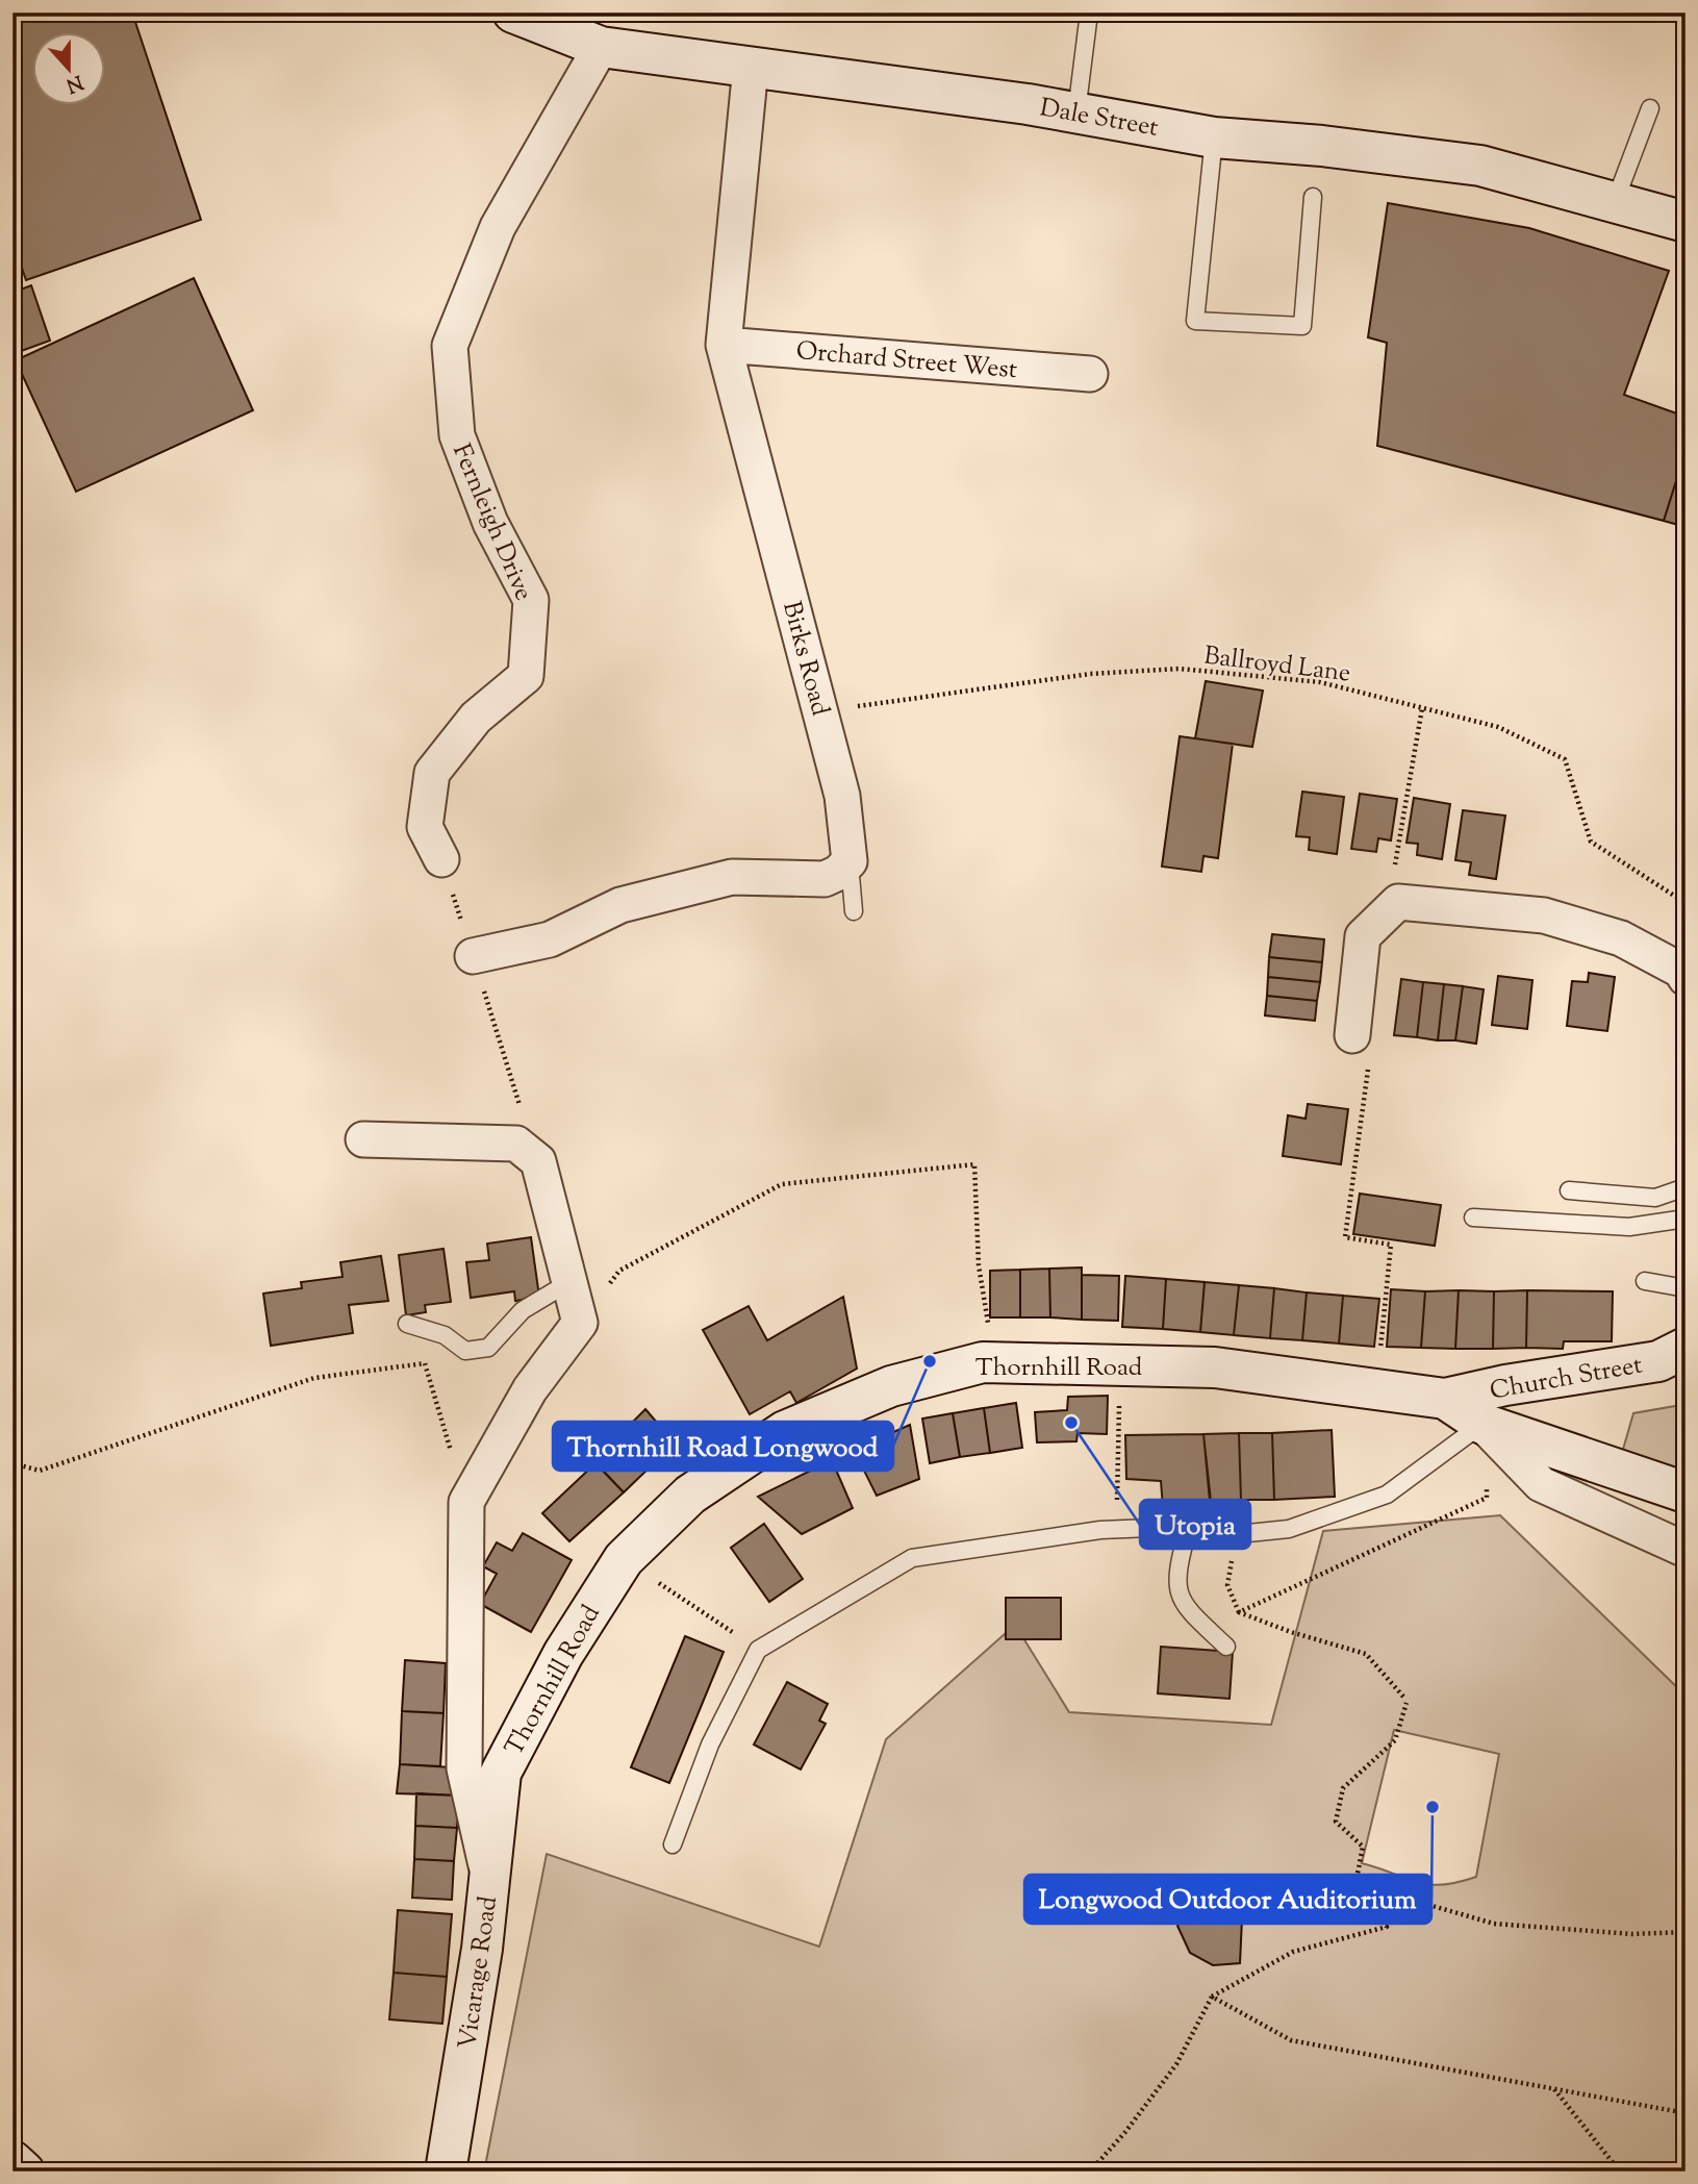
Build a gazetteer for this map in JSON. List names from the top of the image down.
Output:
{
  "streets": {
    "street": [
      "Dale Street",
      "Orchard Street West",
      "Fernleigh Drive",
      "Birks Road",
      "Thornhill Road",
      "Church Street",
      "Vicarage Road"
    ],
    "path": ["Ballroyd Lane"]
  },
  "crossings": [
    ["Dale Street", "Fernleigh Drive"],
    ["Dale Street", "Birks Road"],
    ["Orchard Street West", "Birks Road"],
    ["Birks Road", "Ballroyd Lane"],
    ["Thornhill Road", "Church Street"],
    ["Thornhill Road", "Vicarage Road"]
  ],
  "places": ["Thornhill Road Longwood", "Utopia", "Longwood Outdoor Auditorium"],
  "north": "bottom"
}
